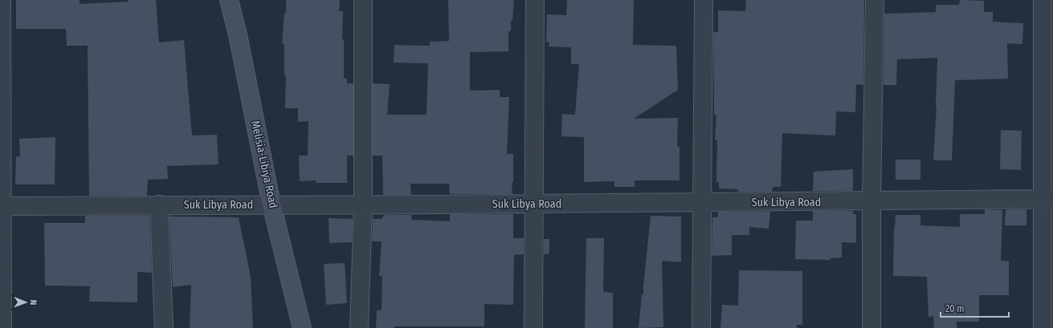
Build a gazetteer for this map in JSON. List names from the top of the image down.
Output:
{
  "streets": {
    "main road": ["Melisia-Libiya Road"],
    "street": ["Suk Libya Road"]
  },
  "crossings": [
    ["Melisia-Libiya Road", "Suk Libya Road"]
  ],
  "scale_bar": "20 m",
  "north": "right"
}
